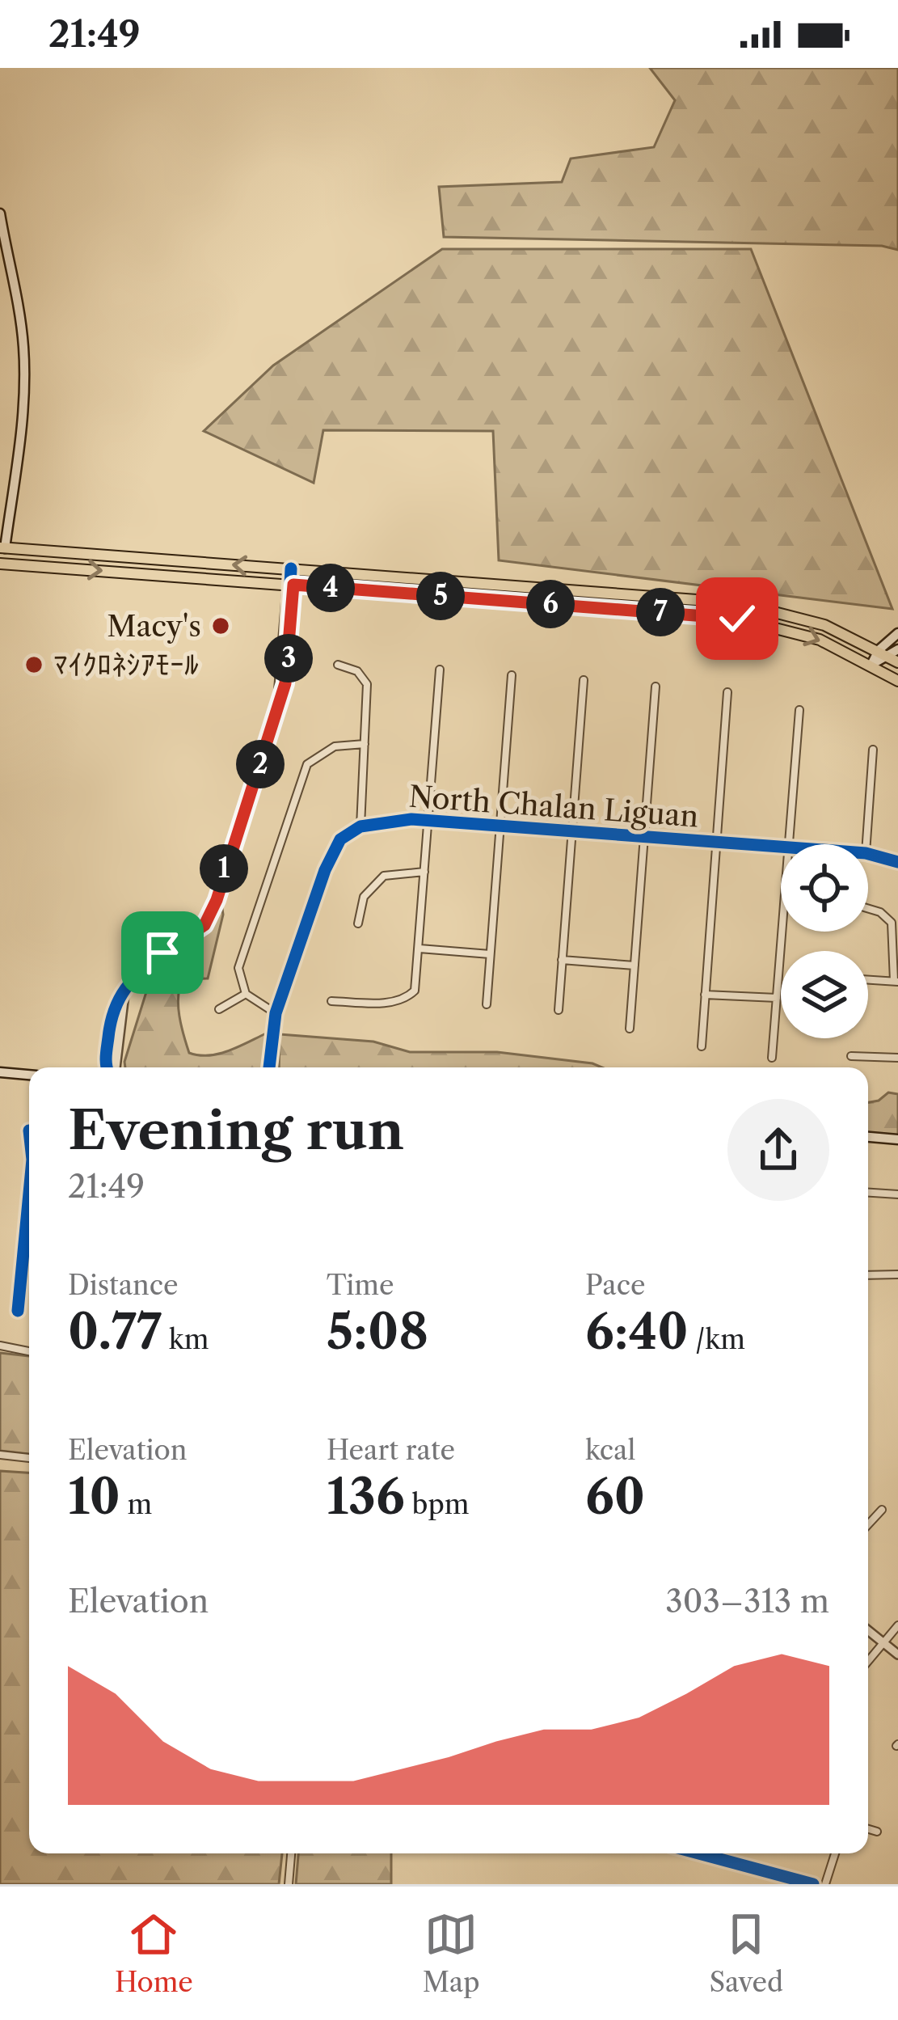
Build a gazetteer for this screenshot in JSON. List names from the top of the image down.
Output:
{
  "streets": {
    "street": ["North Chalan Liguan"]
  },
  "places": ["Macy's", "ﾏｲｸﾛﾈｼｱﾓｰﾙ"],
  "page": {
    "status": "21:49",
    "pins": [
      "4",
      "5",
      "6",
      "7",
      "3",
      "2",
      "1"
    ],
    "heading": ["Evening run", "21:49"],
    "stats": [
      ["Distance", "0.77 km"],
      ["Time", "5:08"],
      ["Pace", "6:40 /km"],
      ["Elevation", "10 m"],
      ["Heart rate", "136 bpm"],
      ["kcal", "60"]
    ],
    "chart": ["Elevation", "303–313 m"],
    "tabs": ["Home", "Map", "Saved"]
  }
}
